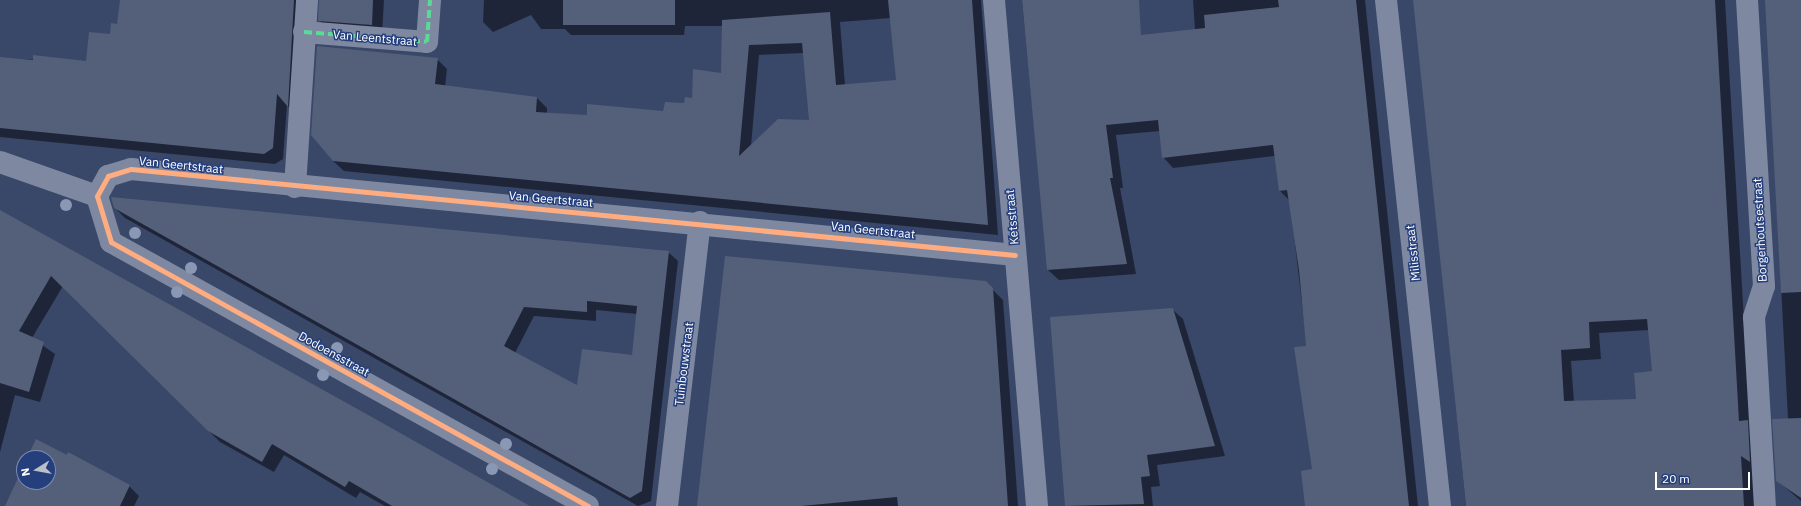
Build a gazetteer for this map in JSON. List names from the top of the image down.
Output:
{
  "streets": {
    "street": [
      "Van Leentstraat",
      "Van Geertstraat",
      "Ketsstraat",
      "Borgerhoutsestraat",
      "Milisstraat",
      "Dodoensstraat",
      "Tuinbouwstraat"
    ]
  },
  "crossings": [
    ["Van Geertstraat", "Ketsstraat"],
    ["Van Geertstraat", "Dodoensstraat"],
    ["Van Geertstraat", "Tuinbouwstraat"]
  ],
  "scale_bar": "20 m",
  "north": "left"
}
